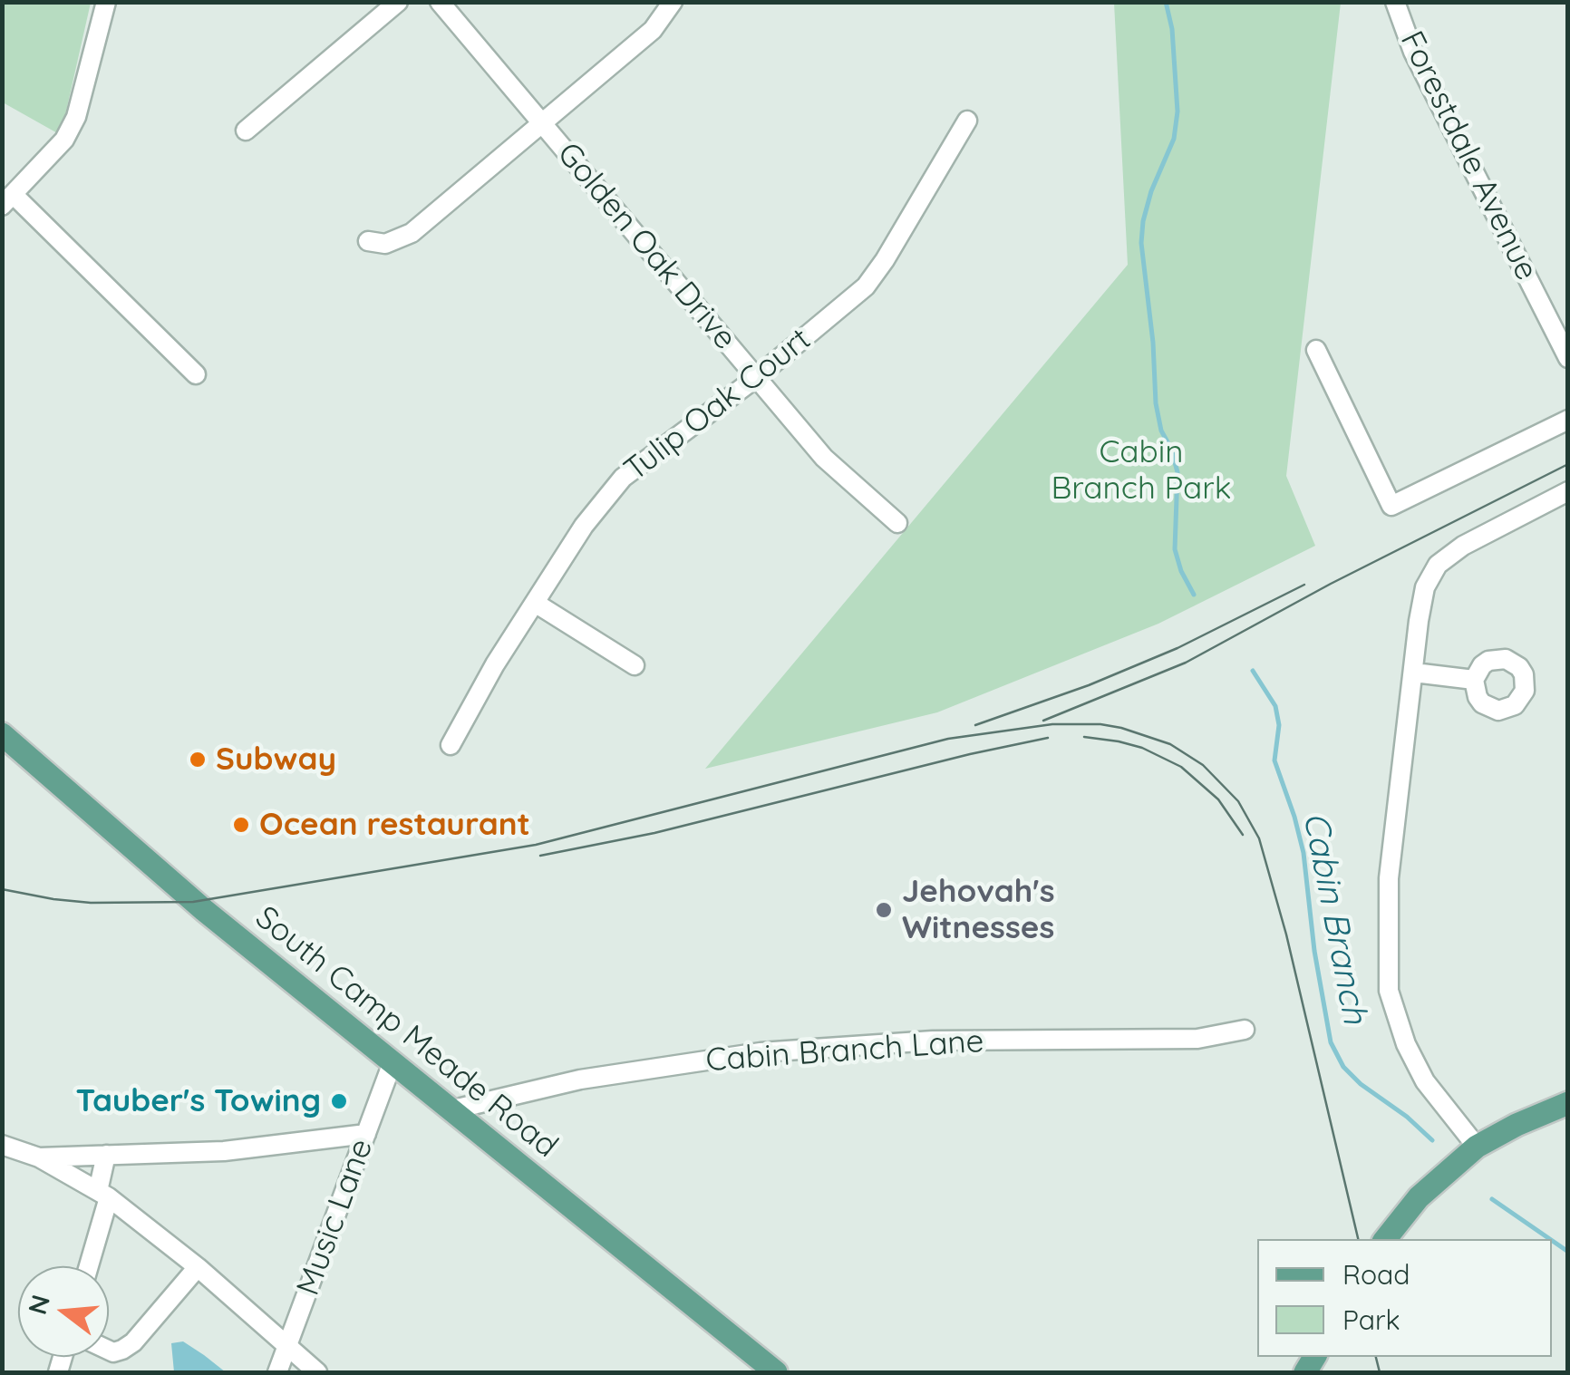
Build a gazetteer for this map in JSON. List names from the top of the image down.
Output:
{
  "streets": {
    "main road": ["South Camp Meade Road"],
    "street": [
      "Forestdale Avenue",
      "Golden Oak Drive",
      "Tulip Oak Court",
      "Cabin Branch Lane",
      "Music Lane"
    ]
  },
  "crossings": [
    ["Golden Oak Drive", "Tulip Oak Court"],
    ["South Camp Meade Road", "Cabin Branch Lane"],
    ["South Camp Meade Road", "Music Lane"]
  ],
  "water": ["Cabin Branch"],
  "parks": ["Cabin Branch Park"],
  "places": [
    "Subway",
    "Ocean restaurant",
    "Jehovah's Witnesses",
    "Tauber's Towing"
  ],
  "legend": ["Road", "Park"],
  "north": "left"
}
